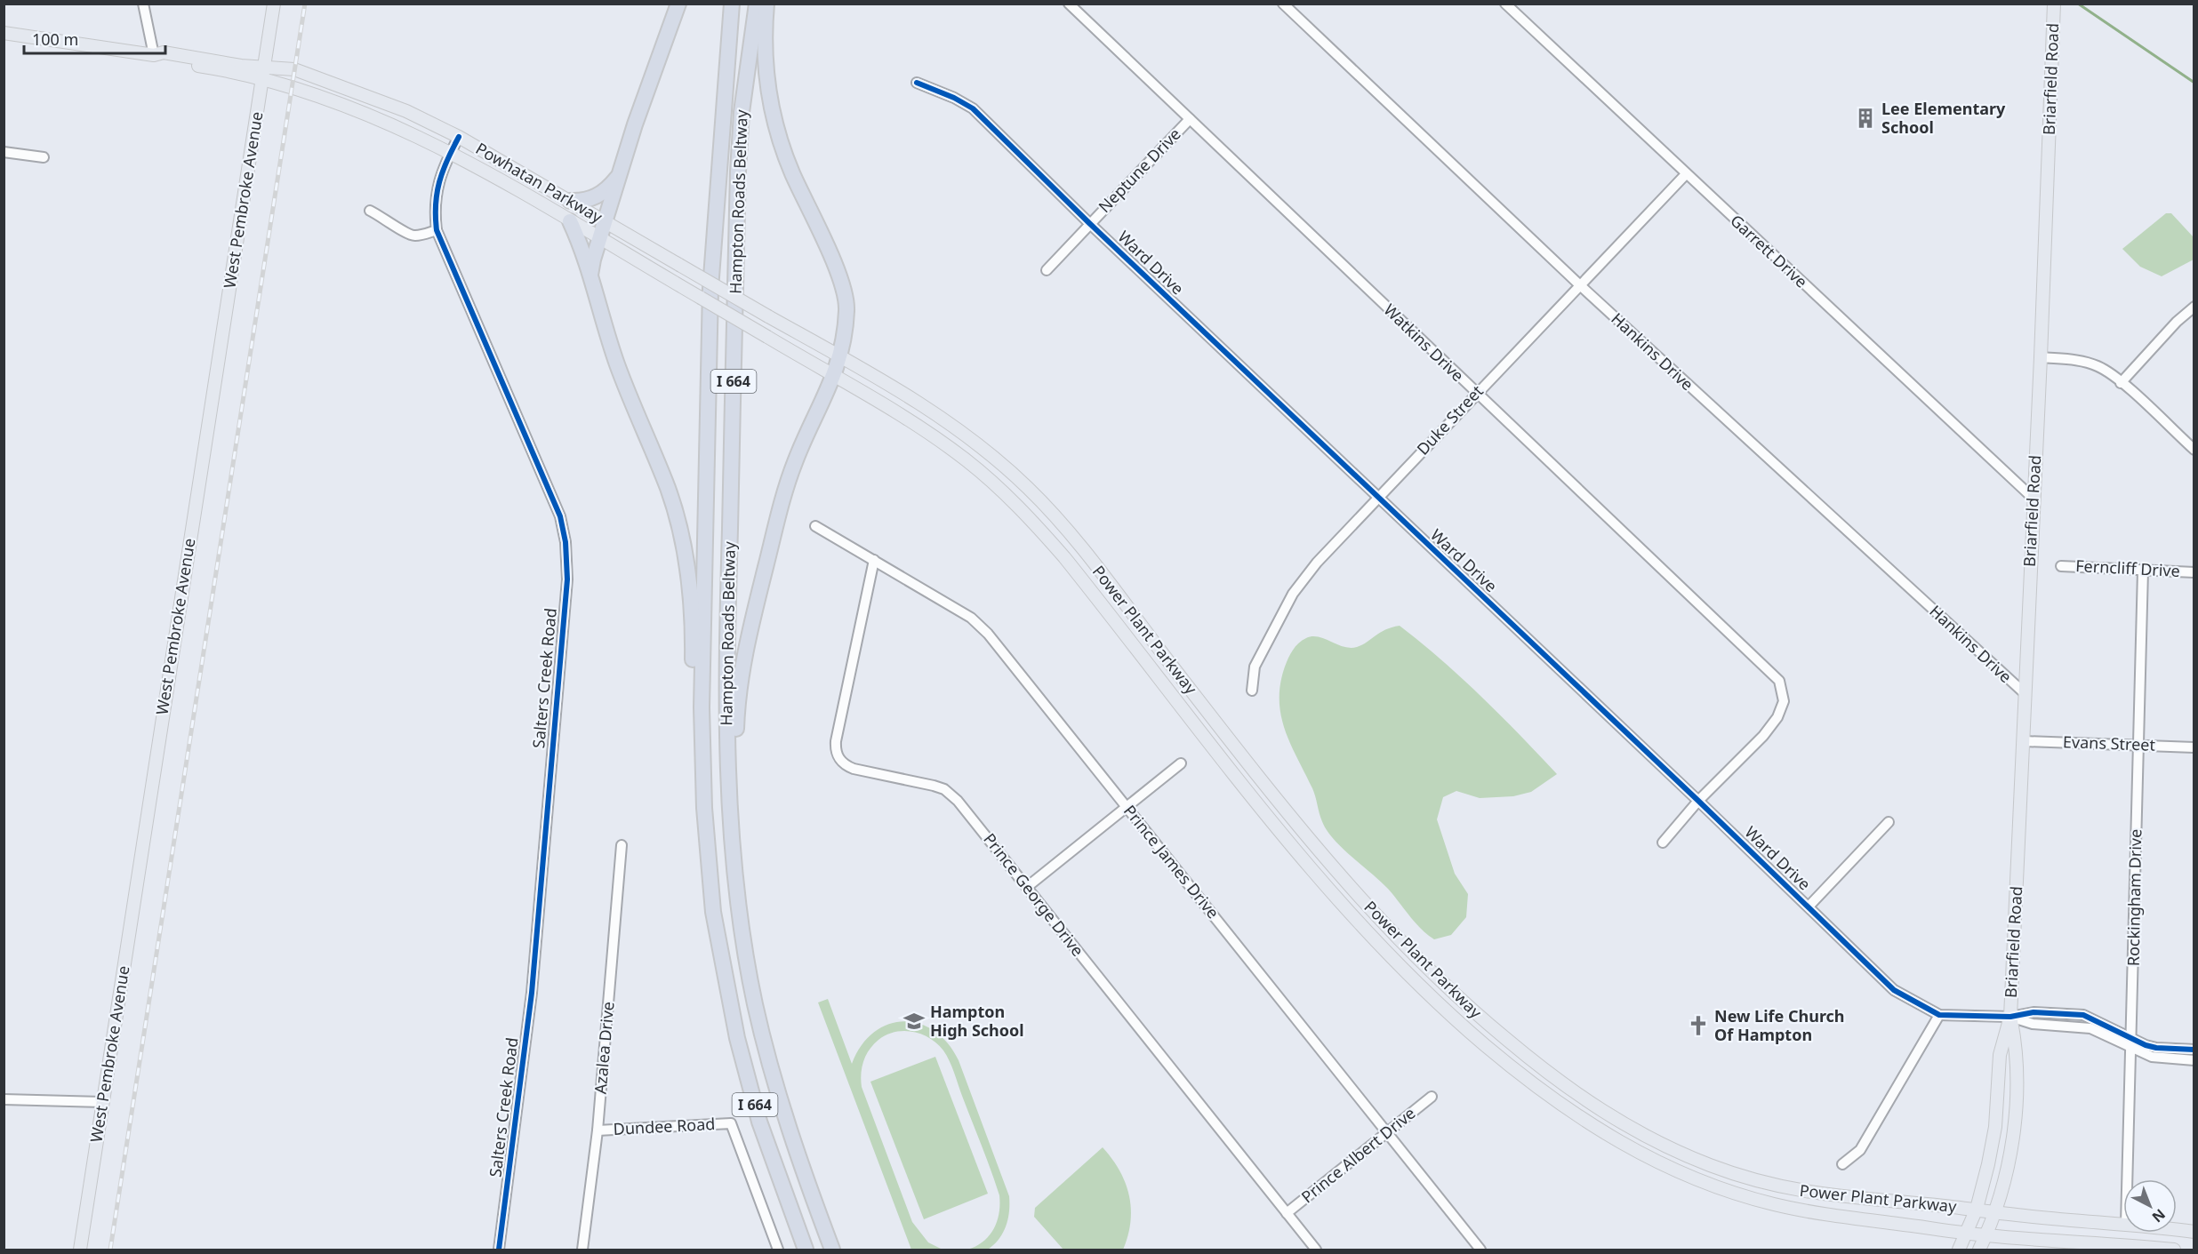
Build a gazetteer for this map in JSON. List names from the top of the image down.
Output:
{
  "streets": {
    "highway": ["Hampton Roads Beltway", "I 664"],
    "main road": [
      "Briarfield Road",
      "Powhatan Parkway",
      "West Pembroke Avenue",
      "Power Plant Parkway"
    ],
    "street": [
      "Neptune Drive",
      "Garrett Drive",
      "Ward Drive",
      "Watkins Drive",
      "Hankins Drive",
      "Duke Street",
      "Ferncliff Drive",
      "Salters Creek Road",
      "Evans Street",
      "Prince James Drive",
      "Prince George Drive",
      "Rockingham Drive",
      "Azalea Drive",
      "Dundee Road",
      "Prince Albert Drive"
    ]
  },
  "crossings": [
    ["Briarfield Road", "Garrett Drive"],
    ["Briarfield Road", "Ward Drive"],
    ["Briarfield Road", "Hankins Drive"],
    ["Briarfield Road", "Power Plant Parkway"],
    ["Briarfield Road", "Evans Street"],
    ["Neptune Drive", "Ward Drive"],
    ["Neptune Drive", "Watkins Drive"],
    ["Powhatan Parkway", "West Pembroke Avenue"],
    ["Powhatan Parkway", "Power Plant Parkway"],
    ["Powhatan Parkway", "Salters Creek Road"],
    ["Garrett Drive", "Duke Street"],
    ["Ward Drive", "Watkins Drive"],
    ["Ward Drive", "Duke Street"],
    ["Watkins Drive", "Duke Street"],
    ["Hankins Drive", "Duke Street"],
    ["Ferncliff Drive", "Rockingham Drive"],
    ["Evans Street", "Rockingham Drive"],
    ["Prince James Drive", "Prince George Drive"],
    ["Prince James Drive", "Prince Albert Drive"],
    ["Prince George Drive", "Prince Albert Drive"],
    ["Azalea Drive", "Dundee Road"]
  ],
  "places": {
    "building": ["Lee Elementary School"],
    "school or university": ["Hampton High School"],
    "church": ["New Life Church Of Hampton"]
  },
  "scale_bar": "100 m",
  "north": "bottom right"
}
